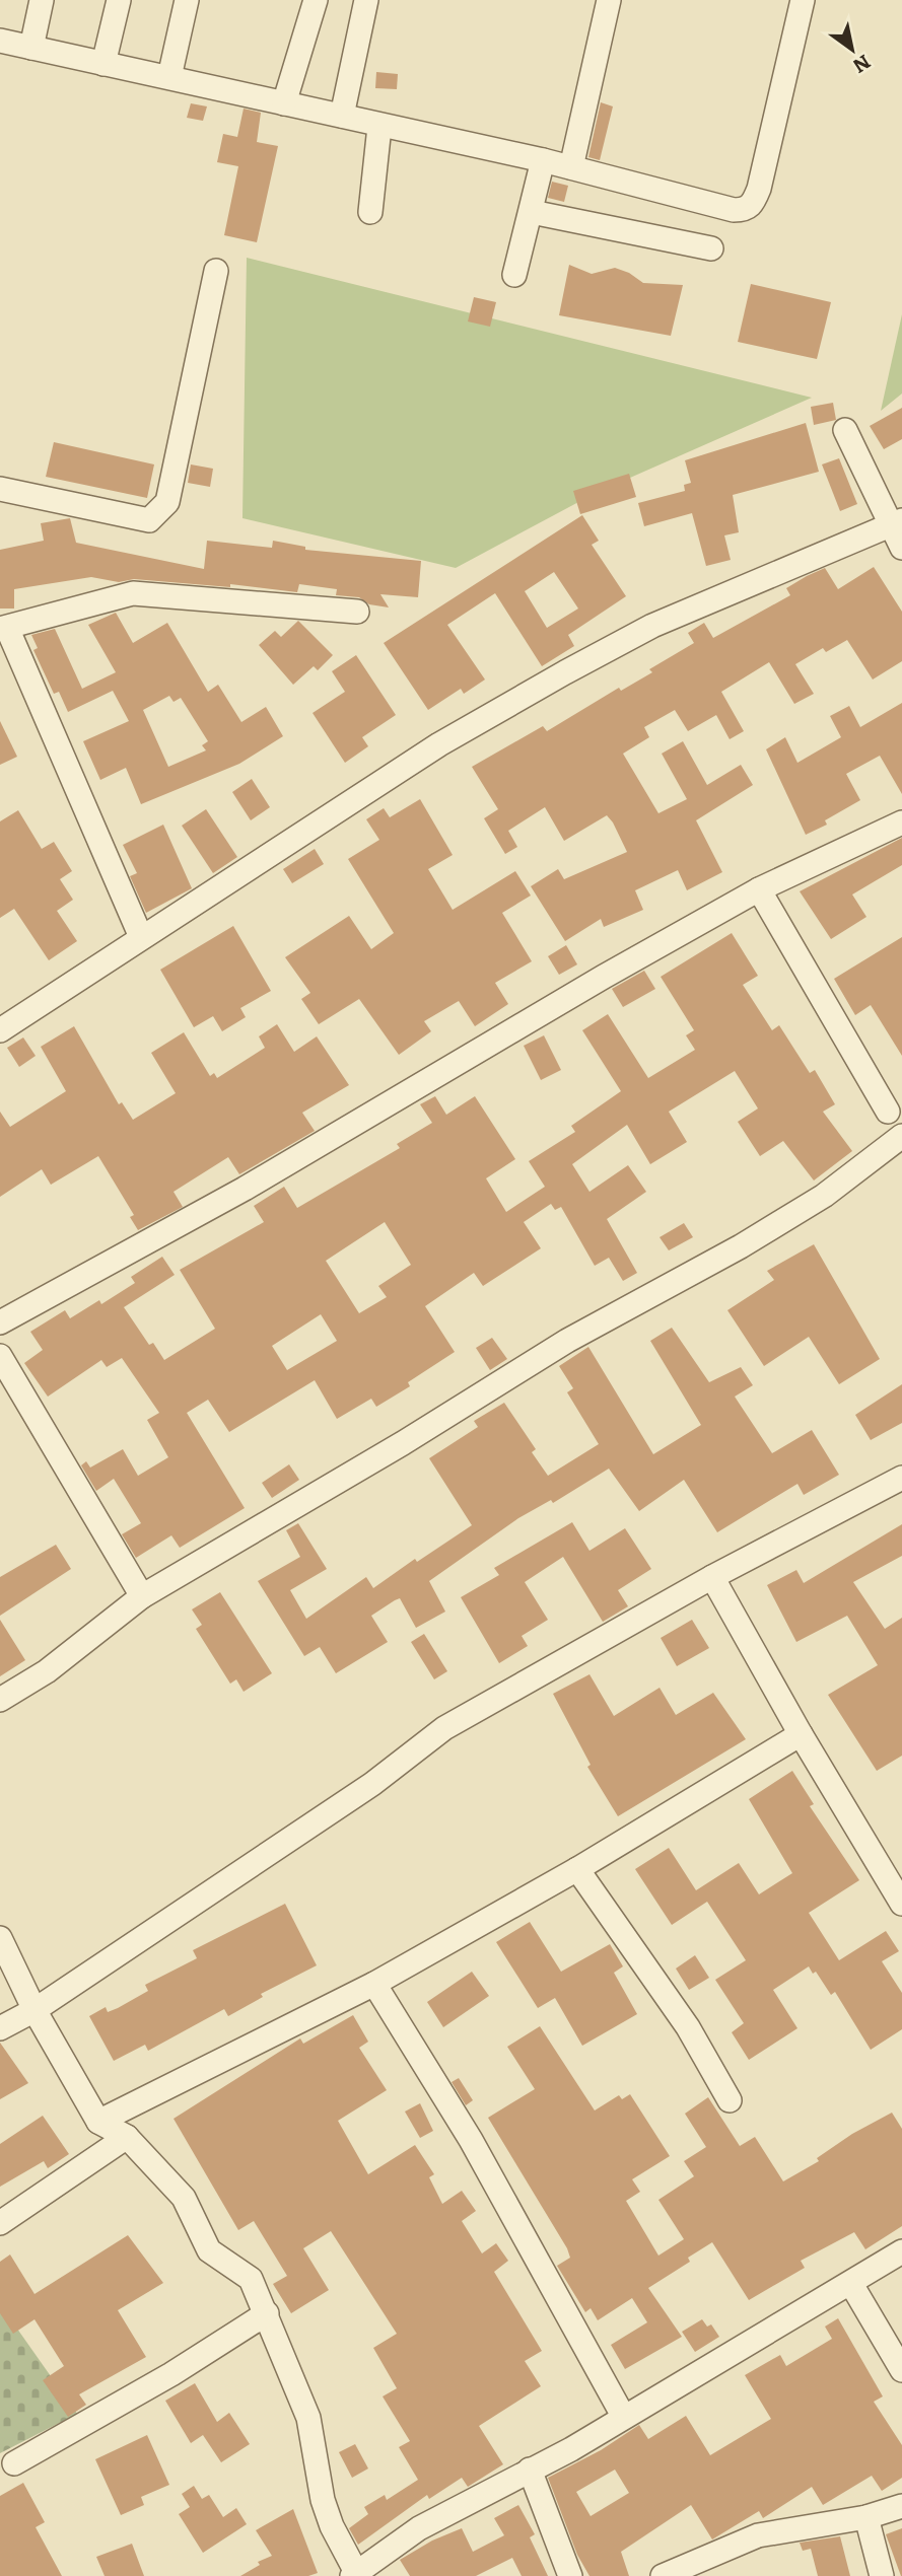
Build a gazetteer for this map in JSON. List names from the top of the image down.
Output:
{
  "north": "bottom right"
}
